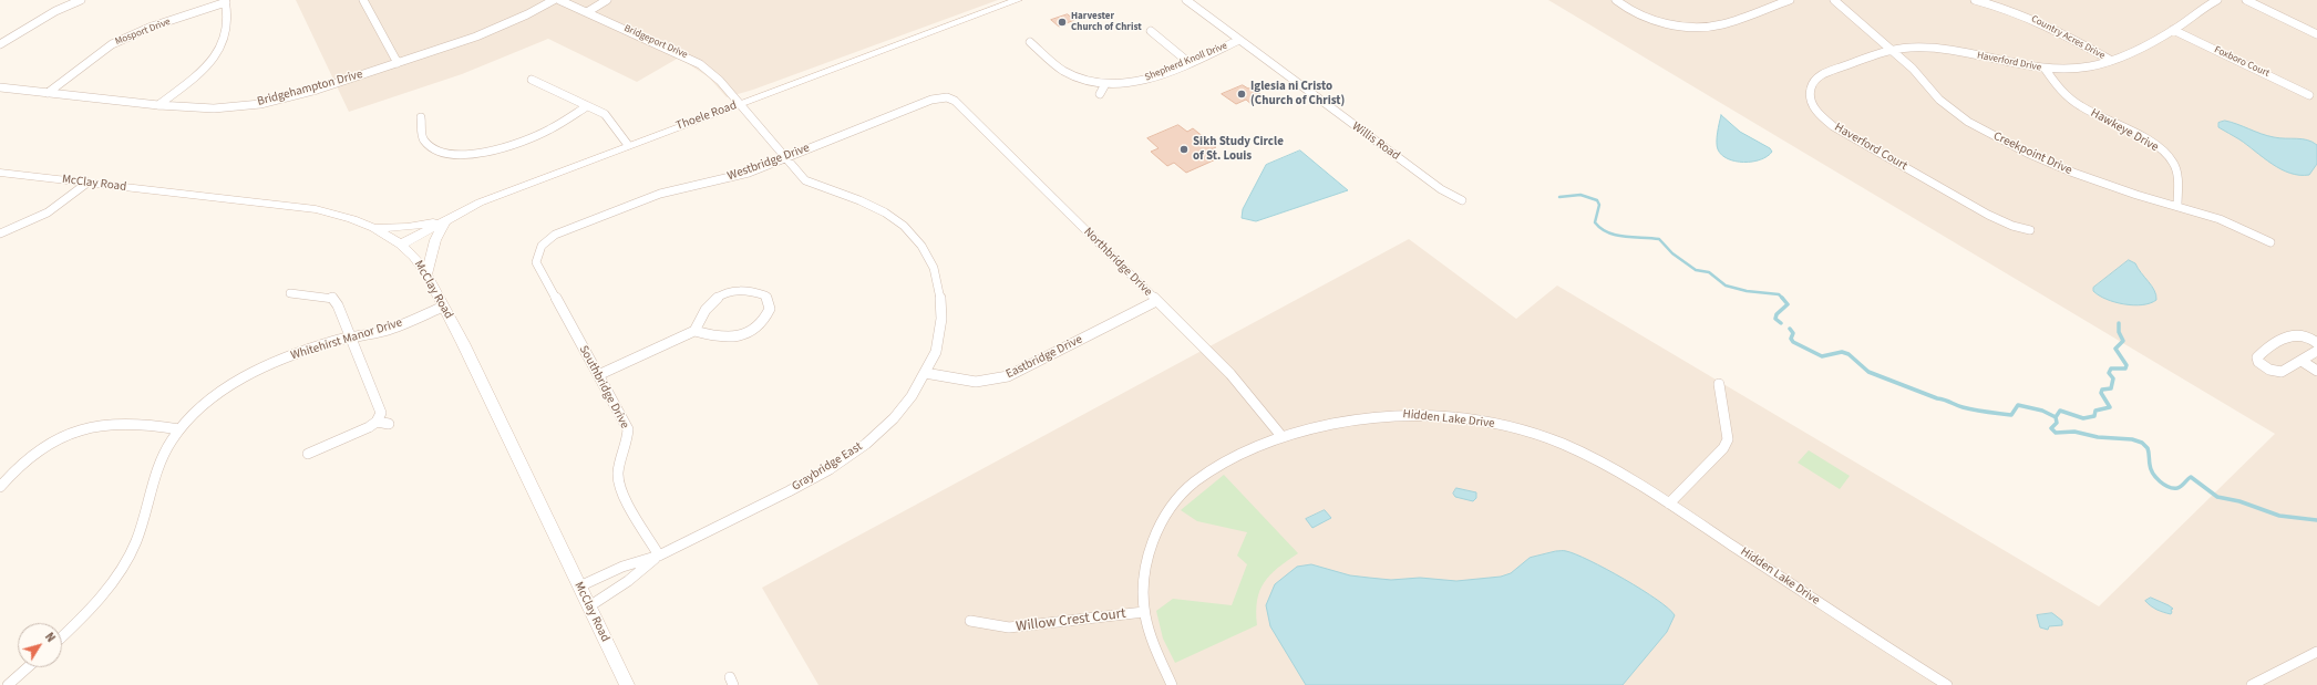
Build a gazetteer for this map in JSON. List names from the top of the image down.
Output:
{
  "streets": {
    "main road": ["Thoele Road", "McClay Road"],
    "street": [
      "Mosport Drive",
      "Country Acres Drive",
      "Bridgeport Drive",
      "Shepherd Knoll Drive",
      "Haverford Drive",
      "Foxboro Court",
      "Bridgehampton Drive",
      "Hawkeye Drive",
      "Willis Road",
      "Haverford Court",
      "Creekpoint Drive",
      "Westbridge Drive",
      "Northbridge Drive",
      "Whitehirst Manor Drive",
      "Eastbridge Drive",
      "Southbridge Drive",
      "Hidden Lake Drive",
      "Graybridge East",
      "Willow Crest Court"
    ]
  },
  "crossings": [
    ["Mosport Drive", "Bridgehampton Drive"],
    ["Country Acres Drive", "Haverford Drive"],
    ["Bridgeport Drive", "Thoele Road"],
    ["Bridgeport Drive", "Graybridge East"],
    ["Shepherd Knoll Drive", "Willis Road"],
    ["Haverford Drive", "Foxboro Court"],
    ["Haverford Drive", "Hawkeye Drive"],
    ["Haverford Drive", "Haverford Court"],
    ["Haverford Drive", "Creekpoint Drive"],
    ["Thoele Road", "McClay Road"],
    ["Thoele Road", "Graybridge East"],
    ["Hawkeye Drive", "Creekpoint Drive"],
    ["Haverford Court", "Creekpoint Drive"],
    ["Westbridge Drive", "Northbridge Drive"],
    ["Westbridge Drive", "Southbridge Drive"],
    ["Westbridge Drive", "Graybridge East"],
    ["McClay Road", "Whitehirst Manor Drive"],
    ["McClay Road", "Graybridge East"],
    ["Northbridge Drive", "Eastbridge Drive"],
    ["Northbridge Drive", "Hidden Lake Drive"],
    ["Eastbridge Drive", "Graybridge East"],
    ["Southbridge Drive", "Graybridge East"],
    ["Hidden Lake Drive", "Willow Crest Court"]
  ],
  "places": ["Harvester Church of Christ", "Iglesia ni Cristo (Church of Christ)", "Sikh Study Circle of St. Louis"],
  "north": "top right"
}
